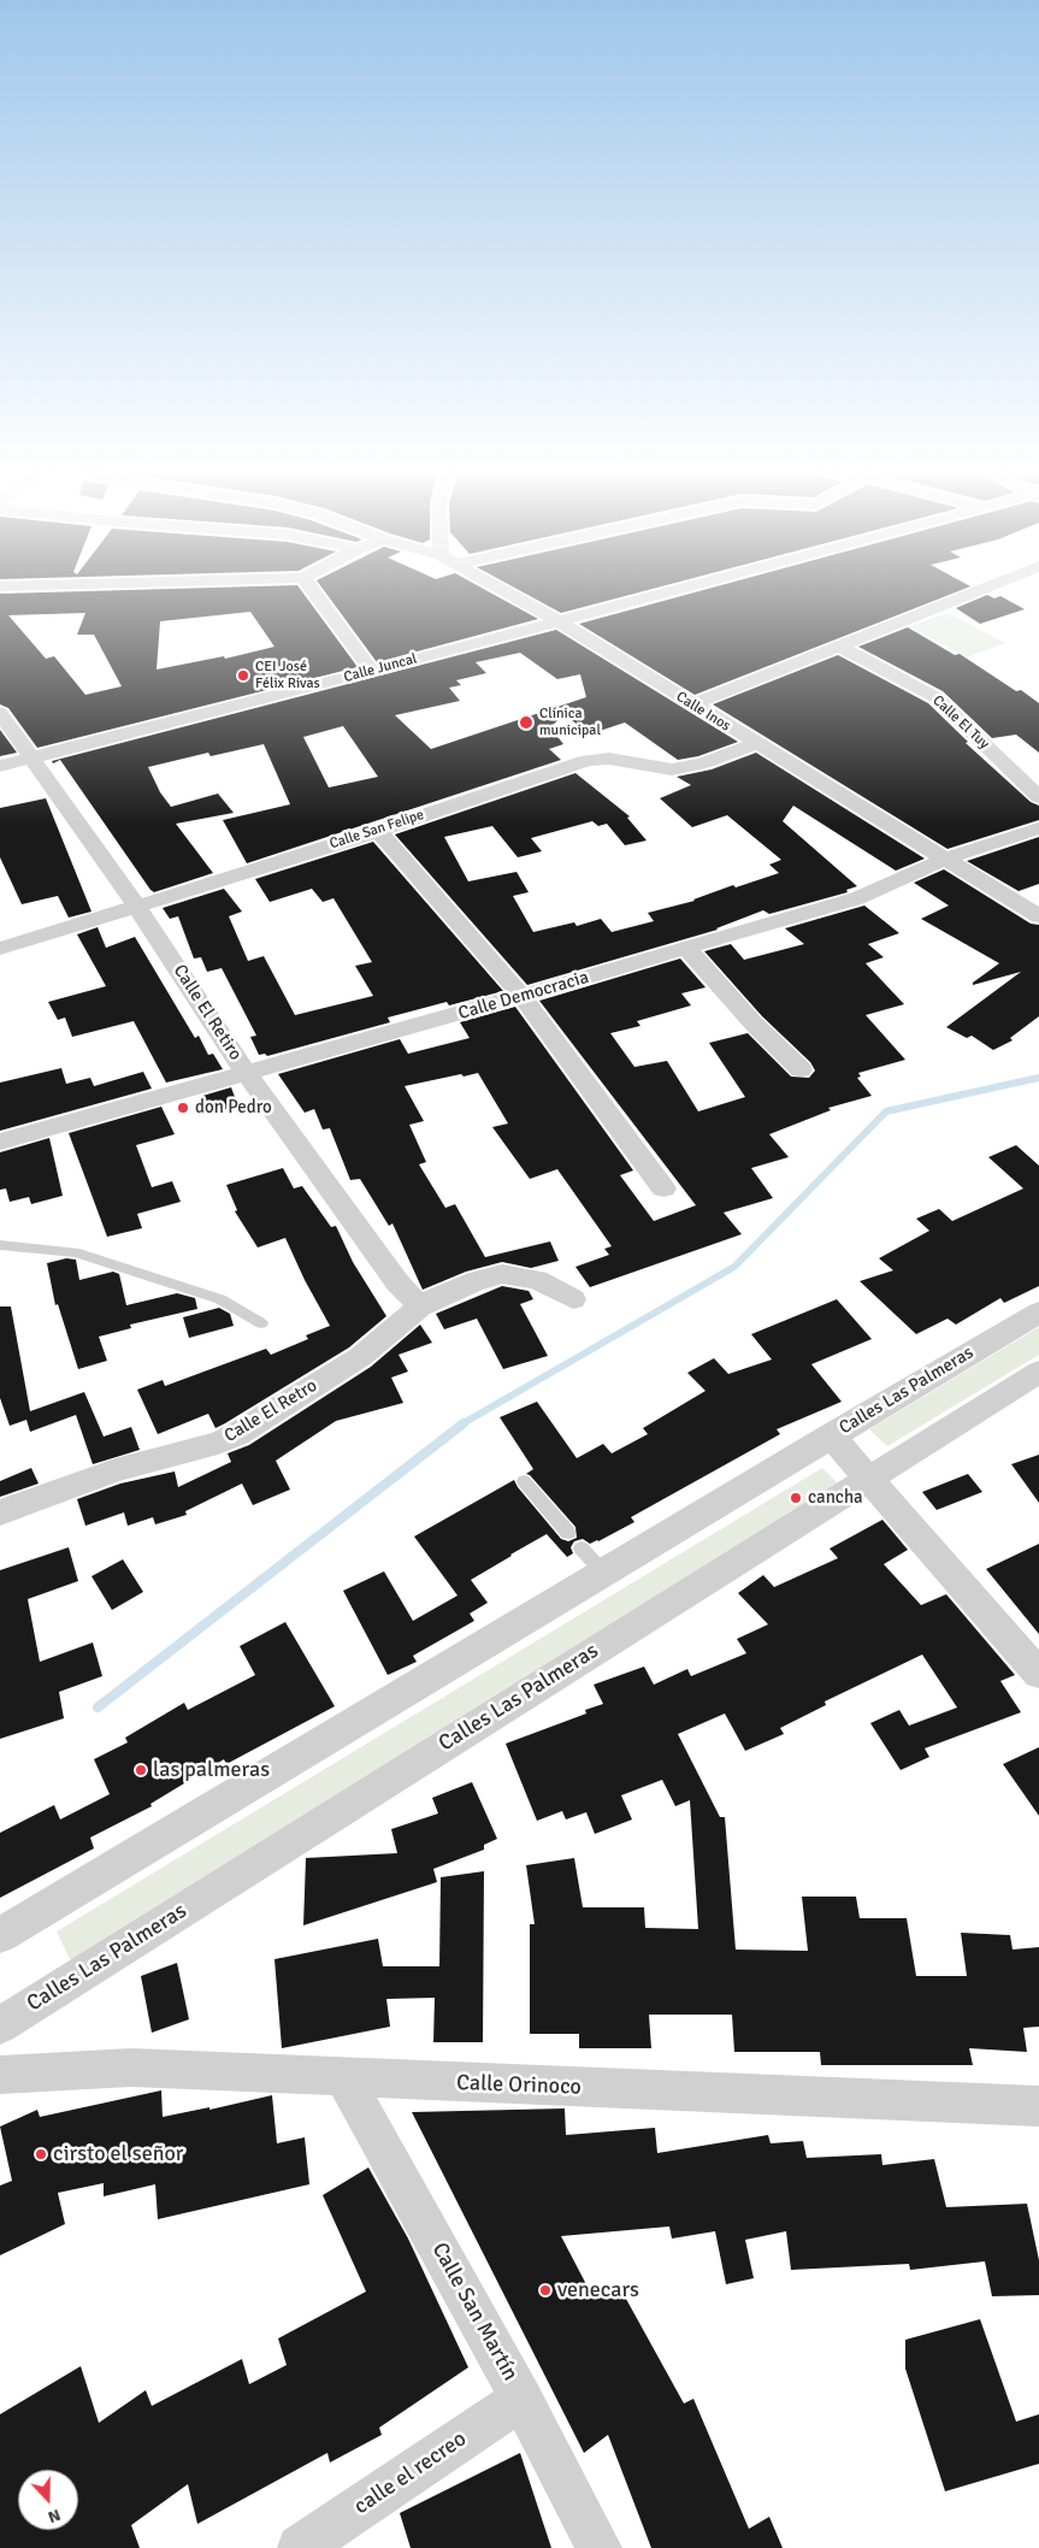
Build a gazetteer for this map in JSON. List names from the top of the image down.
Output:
{
  "streets": {
    "street": [
      "Calle Juncal",
      "Calle Inos",
      "Calle El Tuy",
      "Calle San Felipe",
      "Calle Democracia",
      "Calle El Retiro",
      "Calles Las Palmeras",
      "Calle El Retro",
      "Calle Orinoco",
      "Calle San Martín",
      "calle el recreo"
    ]
  },
  "crossings": [
    ["Calle Juncal", "Calle Inos"],
    ["Calle Juncal", "Calle El Retiro"],
    ["Calle Inos", "Calle San Felipe"],
    ["Calle Inos", "Calle Democracia"],
    ["Calle San Felipe", "Calle El Retiro"],
    ["Calle Democracia", "Calle El Retiro"],
    ["Calle El Retiro", "Calle El Retro"],
    ["Calle Orinoco", "Calle San Martín"],
    ["Calle San Martín", "calle el recreo"]
  ],
  "places": [
    "CEI José Félix Rivas",
    "Clínica municipal",
    "don Pedro",
    "cancha",
    "las palmeras",
    "cirsto el señor",
    "venecars"
  ],
  "north": "bottom"
}
